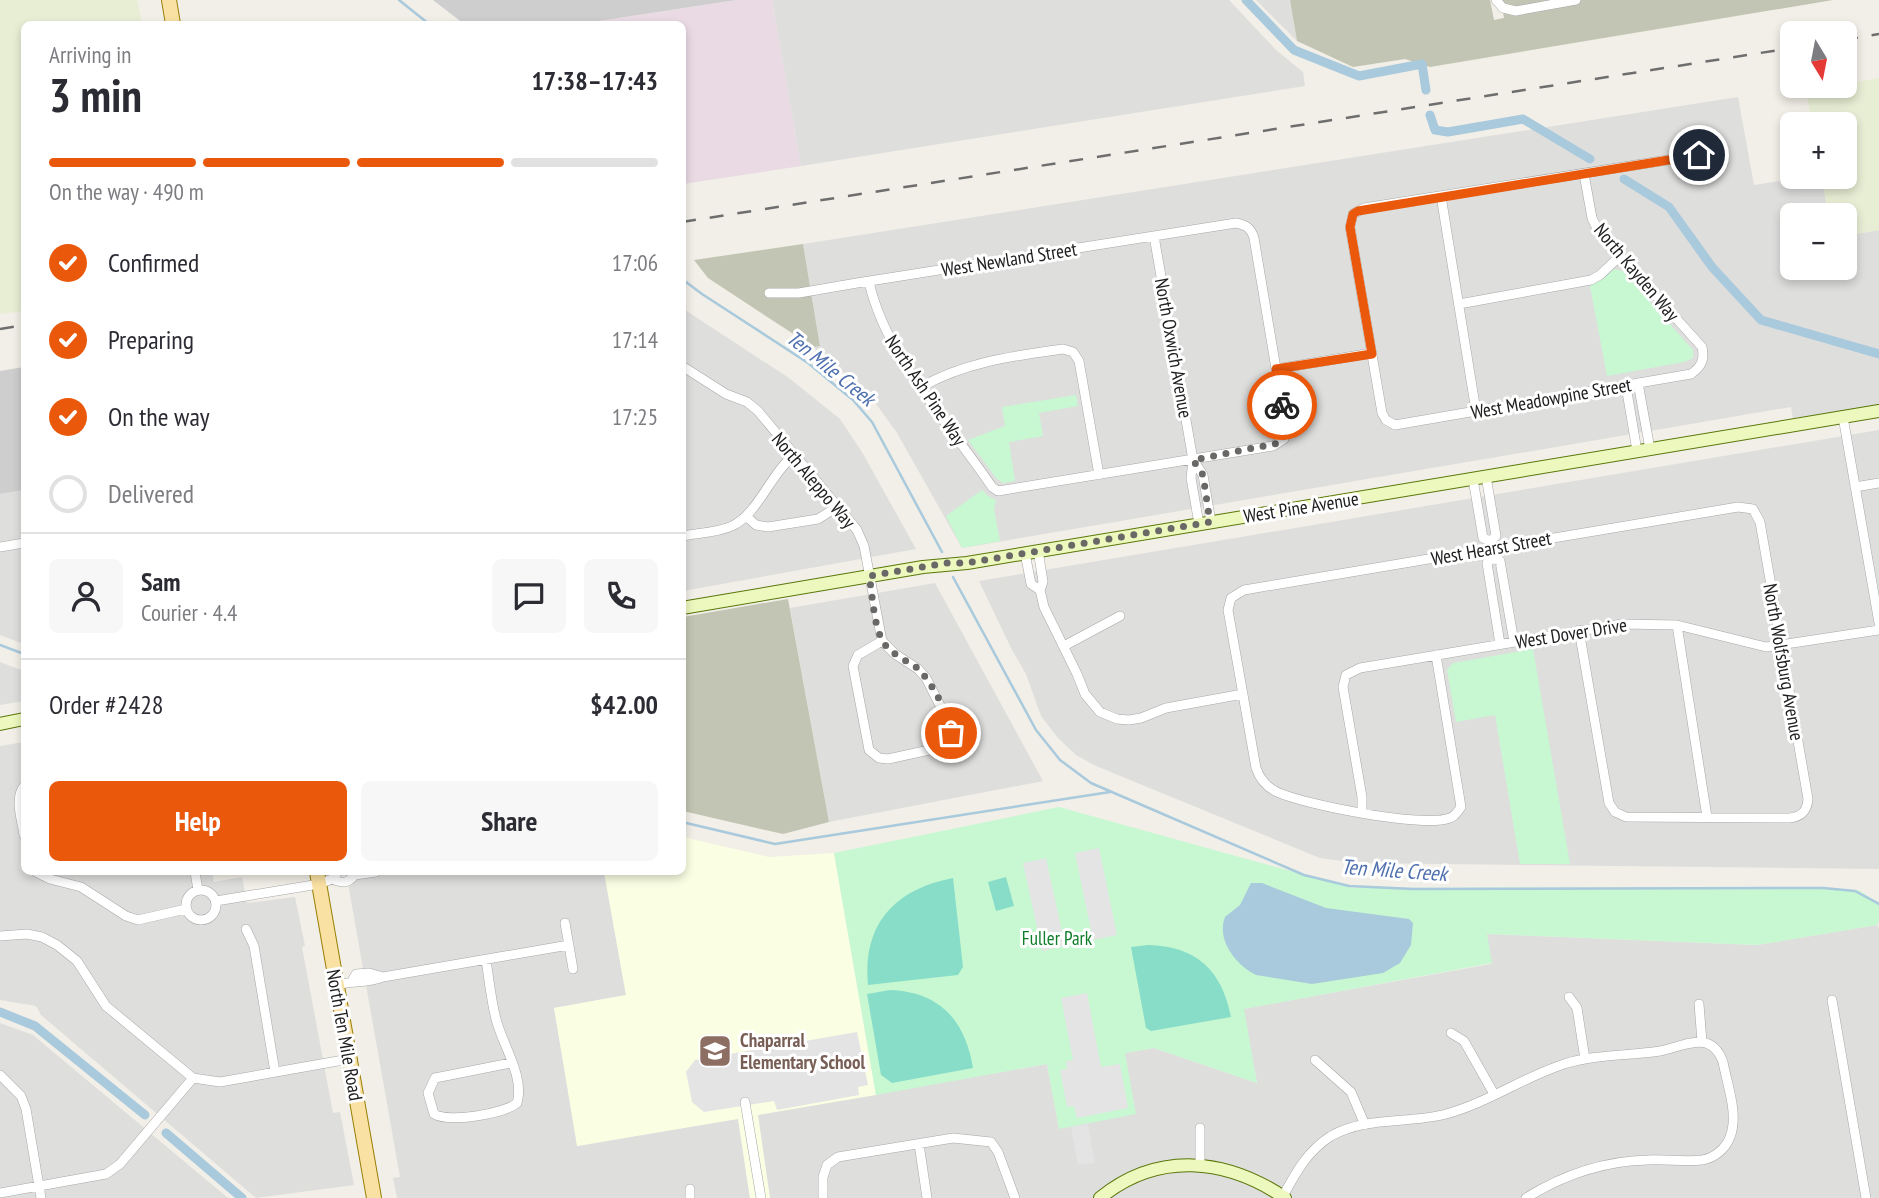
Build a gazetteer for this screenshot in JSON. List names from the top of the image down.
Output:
{
  "streets": {
    "main road": ["North Ten Mile Road"],
    "street": [
      "West Newland Street",
      "North Kayden Way",
      "North Oxwich Avenue",
      "North Ash Pine Way",
      "West Meadowpine Street",
      "North Aleppo Way",
      "West Pine Avenue",
      "West Hearst Street",
      "West Dover Drive",
      "North Wolfsburg Avenue"
    ]
  },
  "crossings": [
    ["West Newland Street", "North Oxwich Avenue"],
    ["West Newland Street", "North Ash Pine Way"],
    ["North Kayden Way", "West Meadowpine Street"],
    ["North Oxwich Avenue", "West Pine Avenue"],
    ["North Aleppo Way", "West Pine Avenue"],
    ["West Hearst Street", "North Wolfsburg Avenue"],
    ["West Dover Drive", "North Wolfsburg Avenue"]
  ],
  "water": ["Ten Mile Creek"],
  "parks": ["Fuller Park"],
  "places": {
    "school or university": ["Chaparral Elementary School"]
  },
  "north": "bottom",
  "page": {
    "map_buttons": ["+", "−"],
    "heading": ["3 min", "Arriving in", "17:38–17:43"],
    "panel": [
      "Sam",
      "Courier · 4.4",
      "Order #2428",
      "$42.00"
    ],
    "bar": "On the way · 490 m",
    "list": [
      ["Confirmed", "17:06"],
      ["Preparing", "17:14"],
      ["On the way", "17:25"],
      "Delivered"
    ],
    "buttons": ["Help", "Share"]
  }
}
